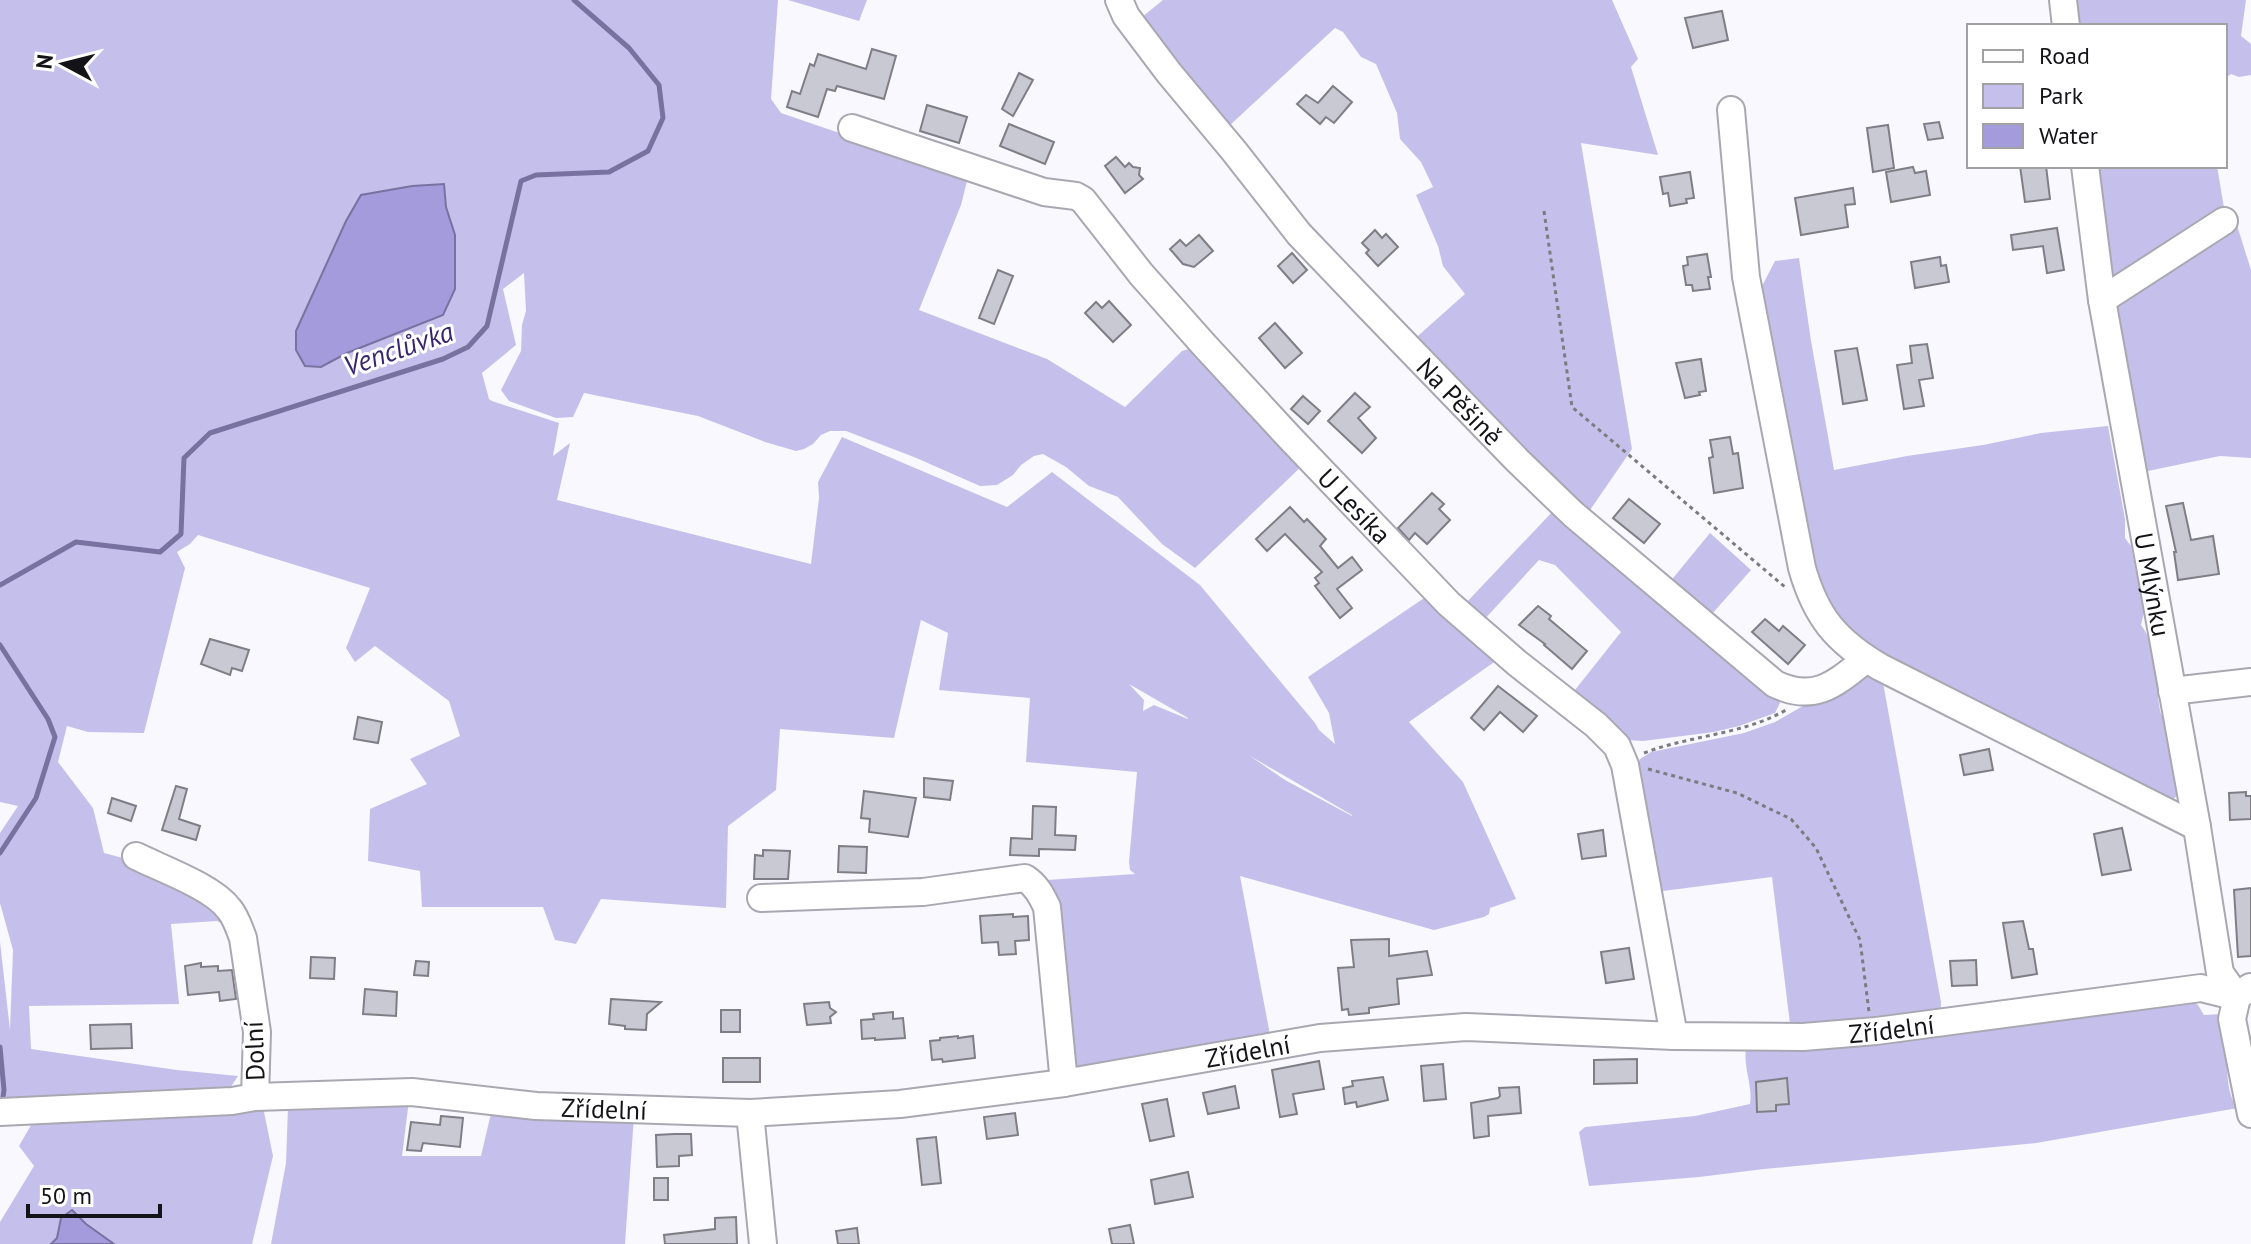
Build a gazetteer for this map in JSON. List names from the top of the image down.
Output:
{
  "streets": {
    "street": [
      "Na Pěšině",
      "U Lesíka",
      "U Mlýnku",
      "Zřídelní",
      "Dolní"
    ]
  },
  "crossings": [
    ["U Lesíka", "Zřídelní"],
    ["U Mlýnku", "Zřídelní"],
    ["Zřídelní", "Dolní"]
  ],
  "water": ["Venclůvka"],
  "legend": ["Road", "Park", "Water"],
  "scale_bar": "50 m",
  "north": "left"
}
